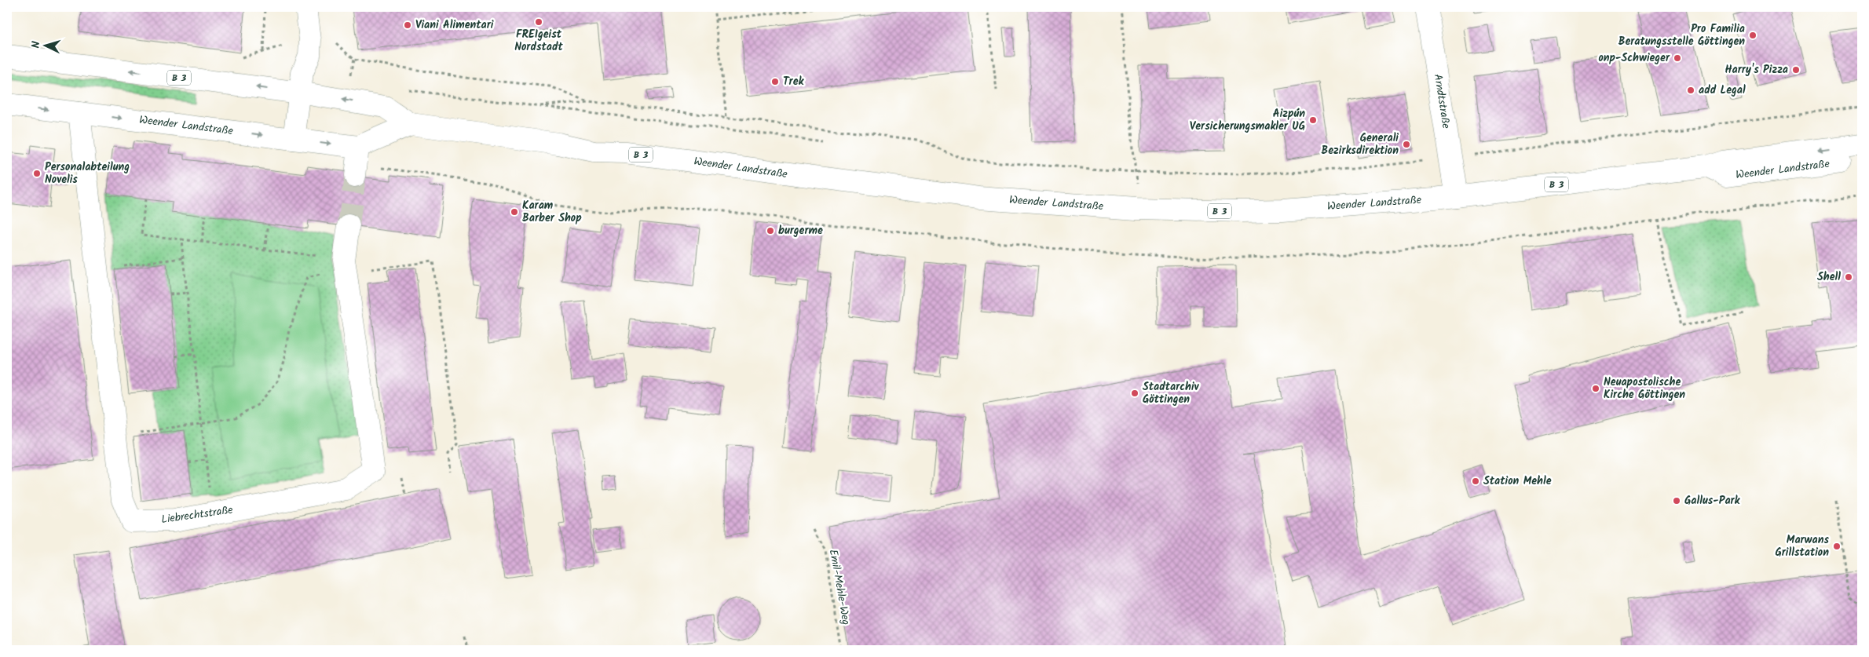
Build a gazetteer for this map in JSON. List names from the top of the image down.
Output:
{
  "streets": {
    "main road": [
      "B 3",
      "Arndtstraße",
      "Weender Landstraße",
      "Liebrechtstraße"
    ],
    "path": ["Emil-Mehle-Weg"]
  },
  "crossings": [
    ["Arndtstraße", "Weender Landstraße"],
    ["Weender Landstraße", "Liebrechtstraße"]
  ],
  "places": [
    "FREIgeist Nordstadt",
    "Viani Alimentari",
    "Pro Familia Beratungsstelle Göttingen",
    "onp-Schwieger",
    "Harry's Pizza",
    "Trek",
    "add Legal",
    "Aizpún Versicherungsmakler UG",
    "Generali Bezirksdirektion",
    "Personalabteilung Novelis",
    "Karam Barber Shop",
    "burgerme",
    "Shell",
    "Neuapostolische Kirche Göttingen",
    "Stadtarchiv Göttingen",
    "Station Mehle",
    "Gallus-Park",
    "Marwans Grillstation"
  ],
  "north": "left"
}
